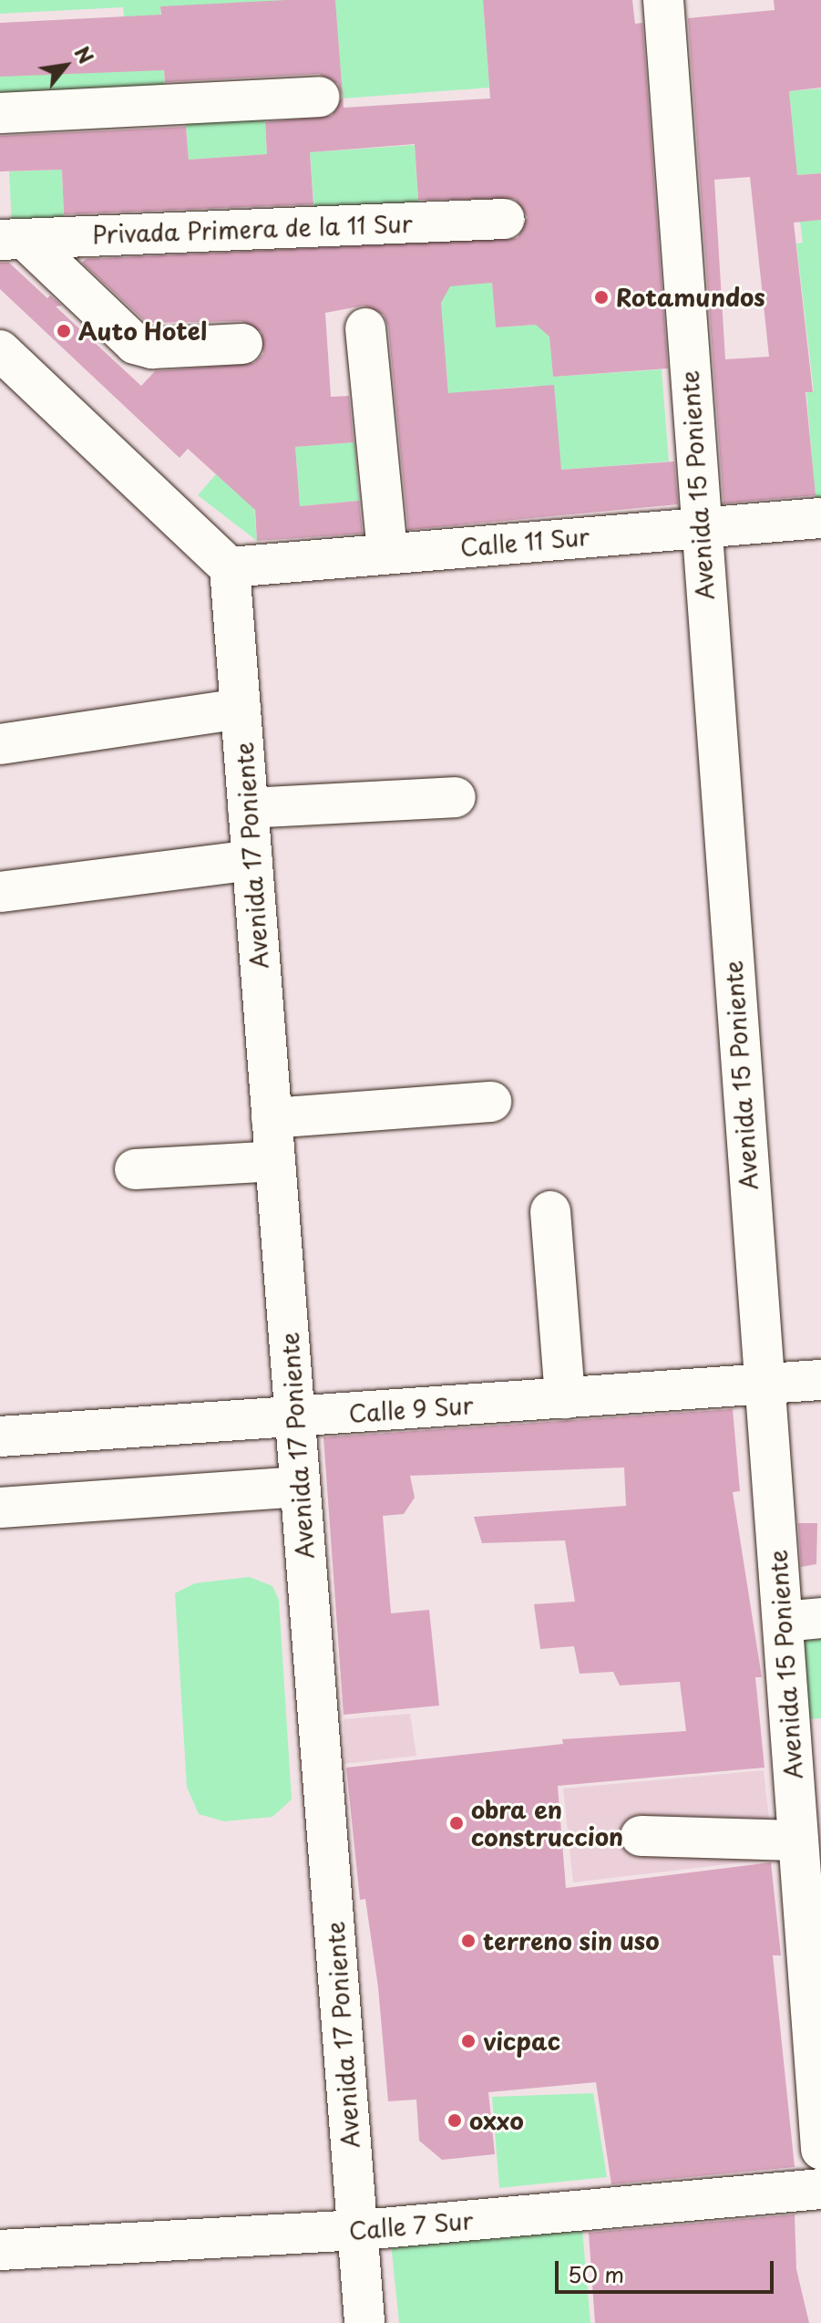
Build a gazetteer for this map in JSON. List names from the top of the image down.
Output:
{
  "streets": {
    "street": [
      "Privada Primera de la 11 Sur",
      "Avenida 15 Poniente",
      "Calle 11 Sur",
      "Avenida 17 Poniente",
      "Calle 9 Sur",
      "Calle 7 Sur"
    ]
  },
  "crossings": [
    ["Avenida 15 Poniente", "Calle 11 Sur"],
    ["Avenida 15 Poniente", "Calle 9 Sur"],
    ["Calle 11 Sur", "Avenida 17 Poniente"],
    ["Avenida 17 Poniente", "Calle 9 Sur"],
    ["Avenida 17 Poniente", "Calle 7 Sur"]
  ],
  "places": [
    "Rotamundos",
    "Auto Hotel",
    "obra en construccion",
    "terreno sin uso",
    "vicpac",
    "oxxo"
  ],
  "scale_bar": "50 m",
  "north": "top right"
}
